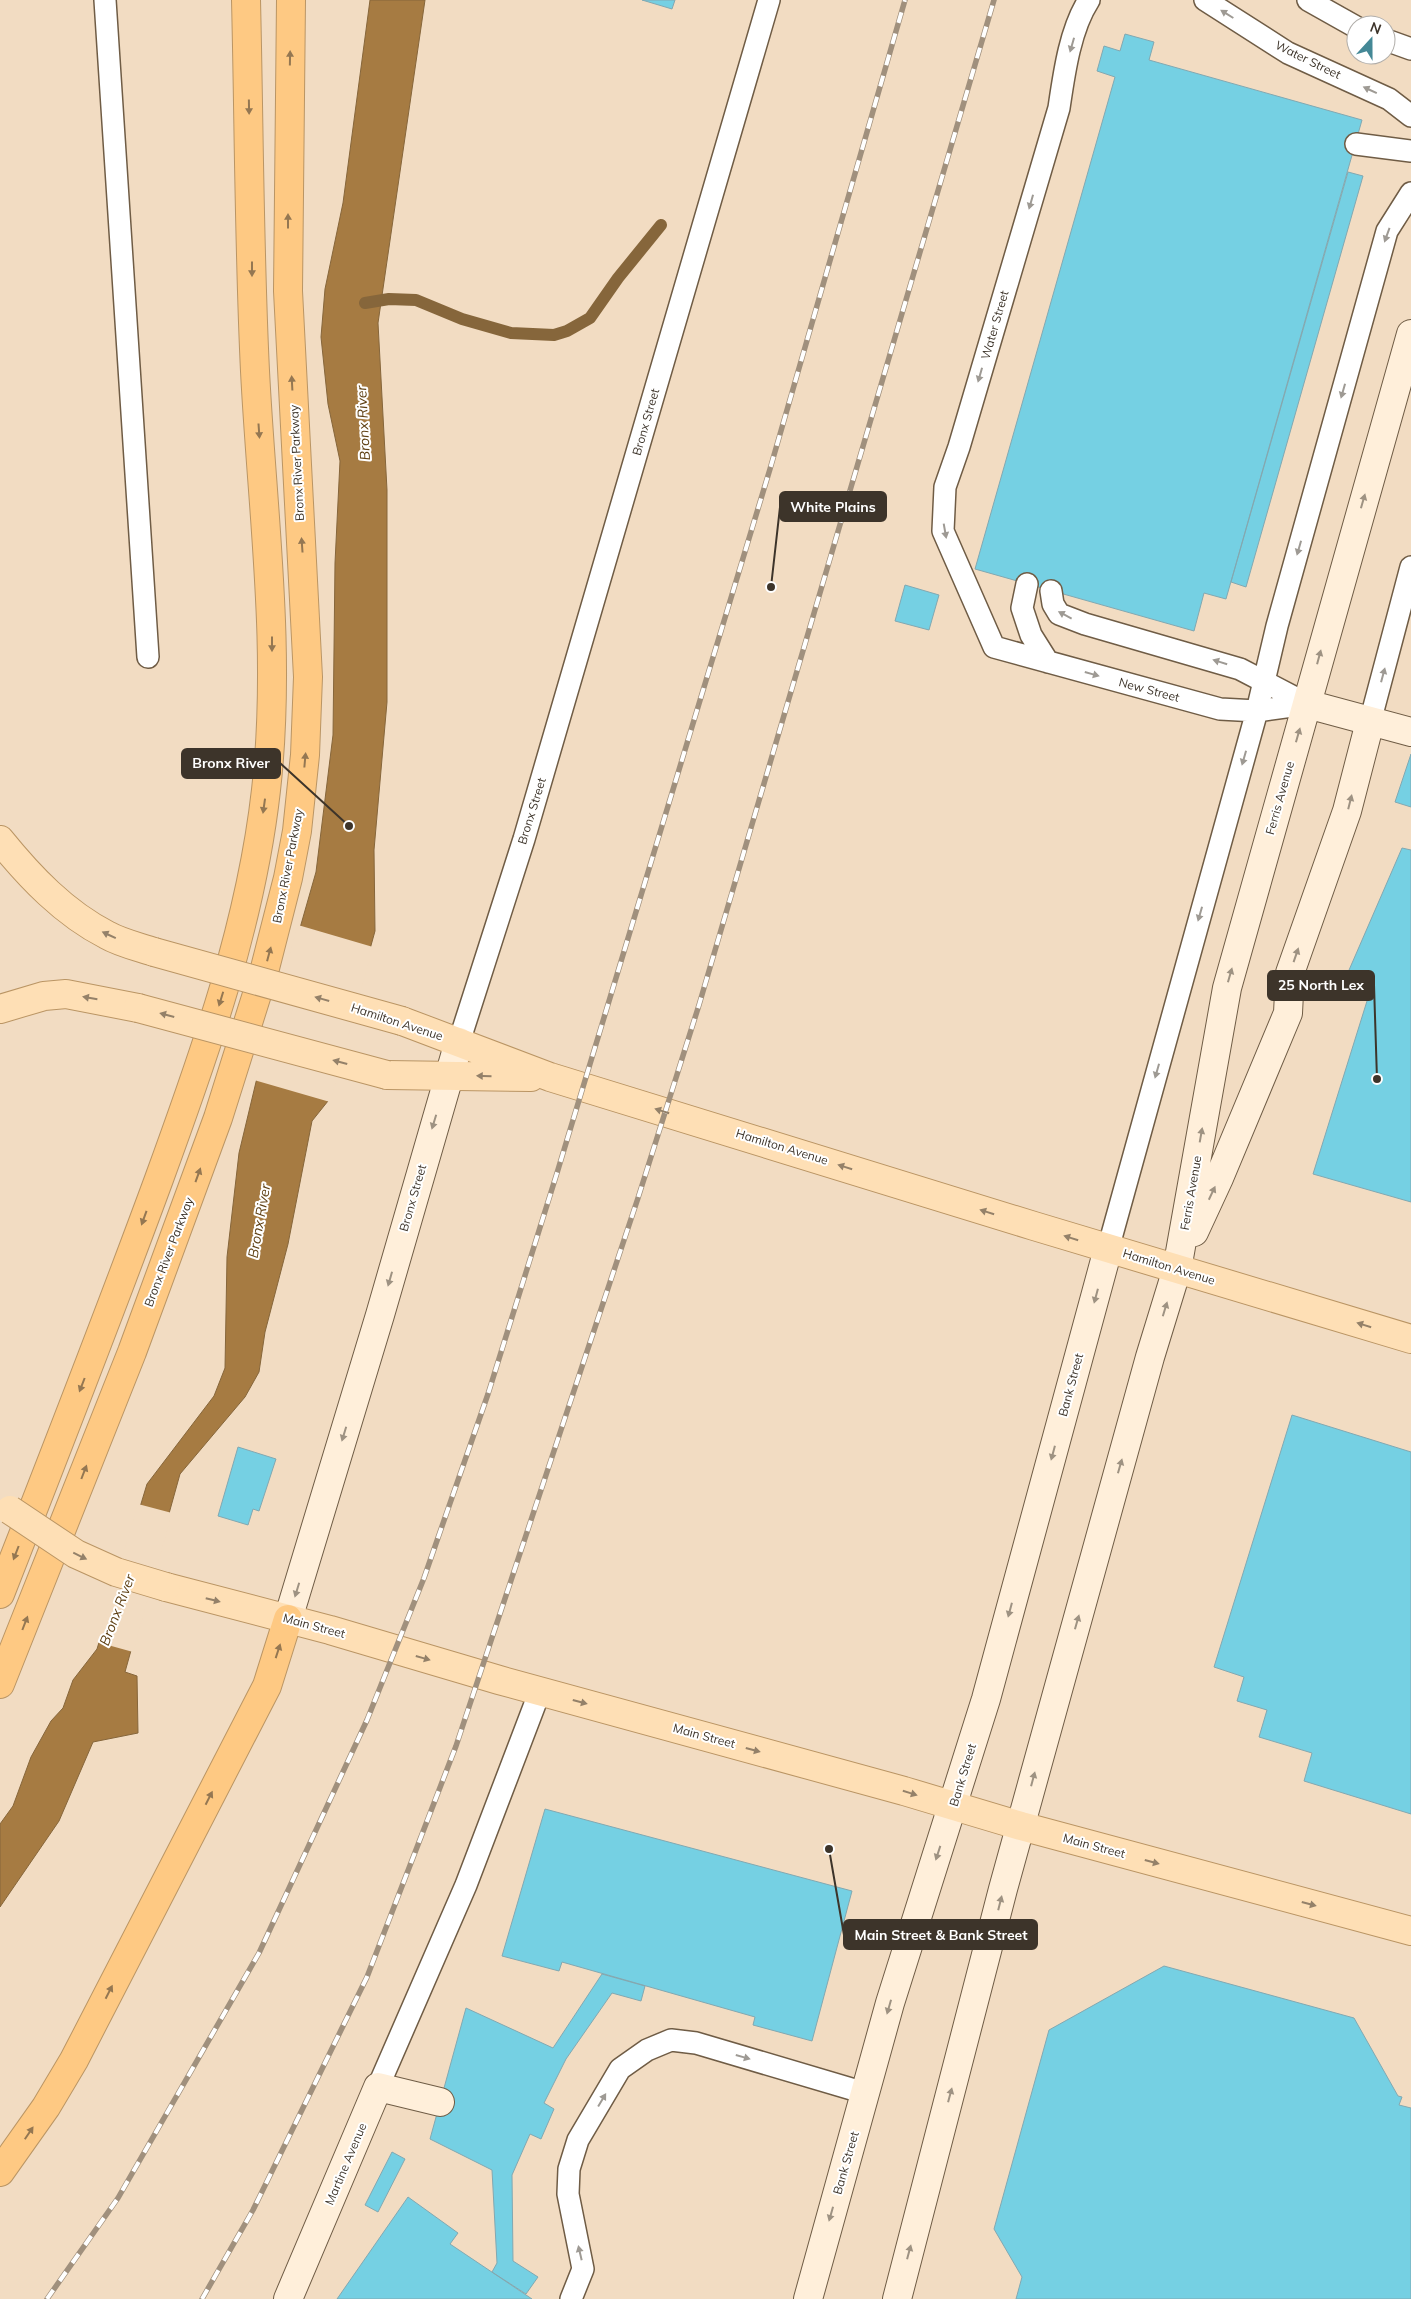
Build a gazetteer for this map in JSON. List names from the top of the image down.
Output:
{
  "streets": {
    "highway": ["Bronx River Parkway"],
    "main road": ["Hamilton Avenue", "Main Street"],
    "street": [
      "Bronx Street",
      "New Street",
      "Ferris Avenue",
      "Bank Street",
      "Martine Avenue"
    ],
    "lane": ["Water Street"]
  },
  "crossings": [
    ["Water Street", "New Street"],
    ["Bronx Street", "Hamilton Avenue"],
    ["Bronx Street", "Main Street"],
    ["New Street", "Ferris Avenue"],
    ["Ferris Avenue", "Hamilton Avenue"],
    ["Hamilton Avenue", "Bank Street"],
    ["Bank Street", "Main Street"]
  ],
  "one_way": ["Main Street"],
  "water": ["Bronx River"],
  "places": [
    "White Plains",
    "Bronx River",
    "25 North Lex",
    "Main Street & Bank Street"
  ],
  "north": "top"
}
